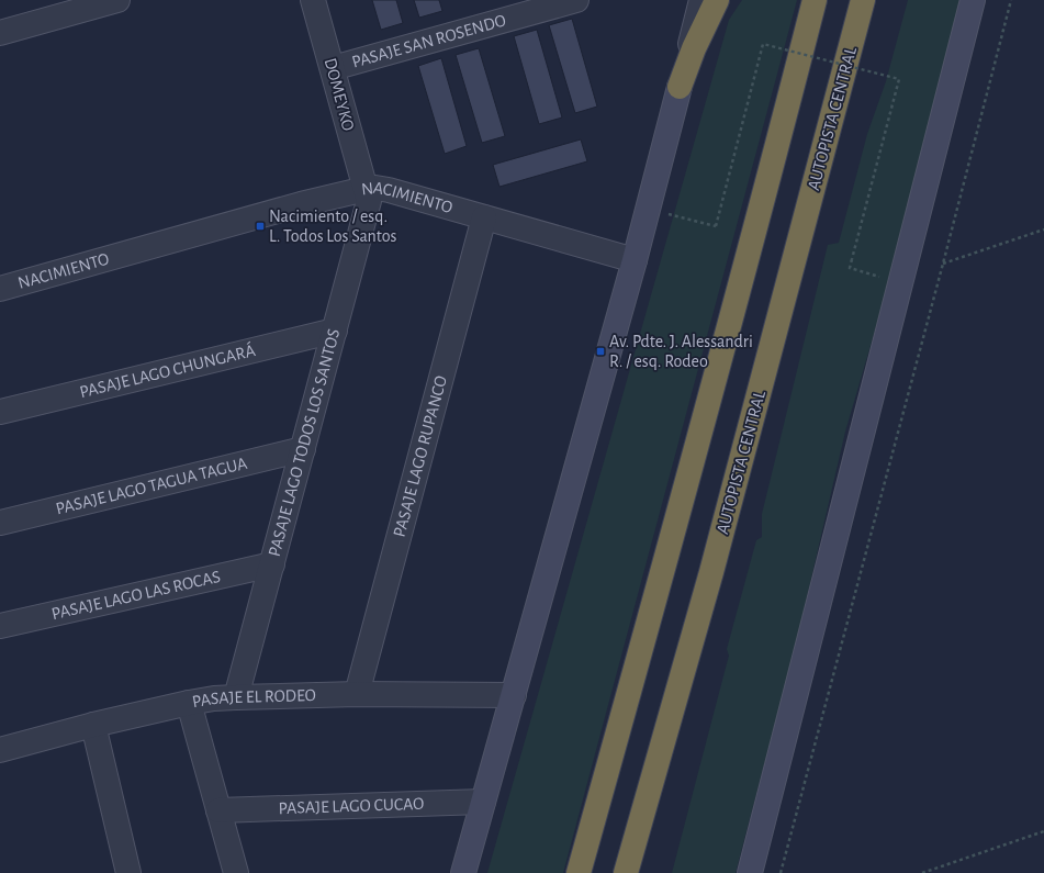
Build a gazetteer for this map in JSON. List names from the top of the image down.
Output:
{
  "streets": {
    "highway": ["AUTOPISTA CENTRAL"],
    "street": [
      "PASAJE SAN ROSENDO",
      "DOMEYKO",
      "NACIMIENTO",
      "PASAJE LAGO CHUNGARÁ",
      "PASAJE LAGO TODOS LOS SANTOS",
      "PASAJE LAGO RUPANCO",
      "PASAJE LAGO TAGUA TAGUA",
      "PASAJE LAGO LAS ROCAS",
      "PASAJE EL RODEO",
      "PASAJE LAGO CUCAO"
    ]
  },
  "crossings": [
    ["PASAJE SAN ROSENDO", "DOMEYKO"],
    ["DOMEYKO", "NACIMIENTO"],
    ["DOMEYKO", "PASAJE LAGO TODOS LOS SANTOS"],
    ["NACIMIENTO", "PASAJE LAGO TODOS LOS SANTOS"],
    ["NACIMIENTO", "PASAJE LAGO RUPANCO"],
    ["PASAJE LAGO CHUNGARÁ", "PASAJE LAGO TODOS LOS SANTOS"],
    ["PASAJE LAGO TODOS LOS SANTOS", "PASAJE LAGO TAGUA TAGUA"],
    ["PASAJE LAGO TODOS LOS SANTOS", "PASAJE LAGO LAS ROCAS"],
    ["PASAJE LAGO TODOS LOS SANTOS", "PASAJE EL RODEO"],
    ["PASAJE LAGO RUPANCO", "PASAJE EL RODEO"]
  ],
  "places": {
    "transit": ["Nacimiento / esq. L. Todos Los Santos", "Av. Pdte. J. Alessandri R. / esq. Rodeo"]
  }
}
